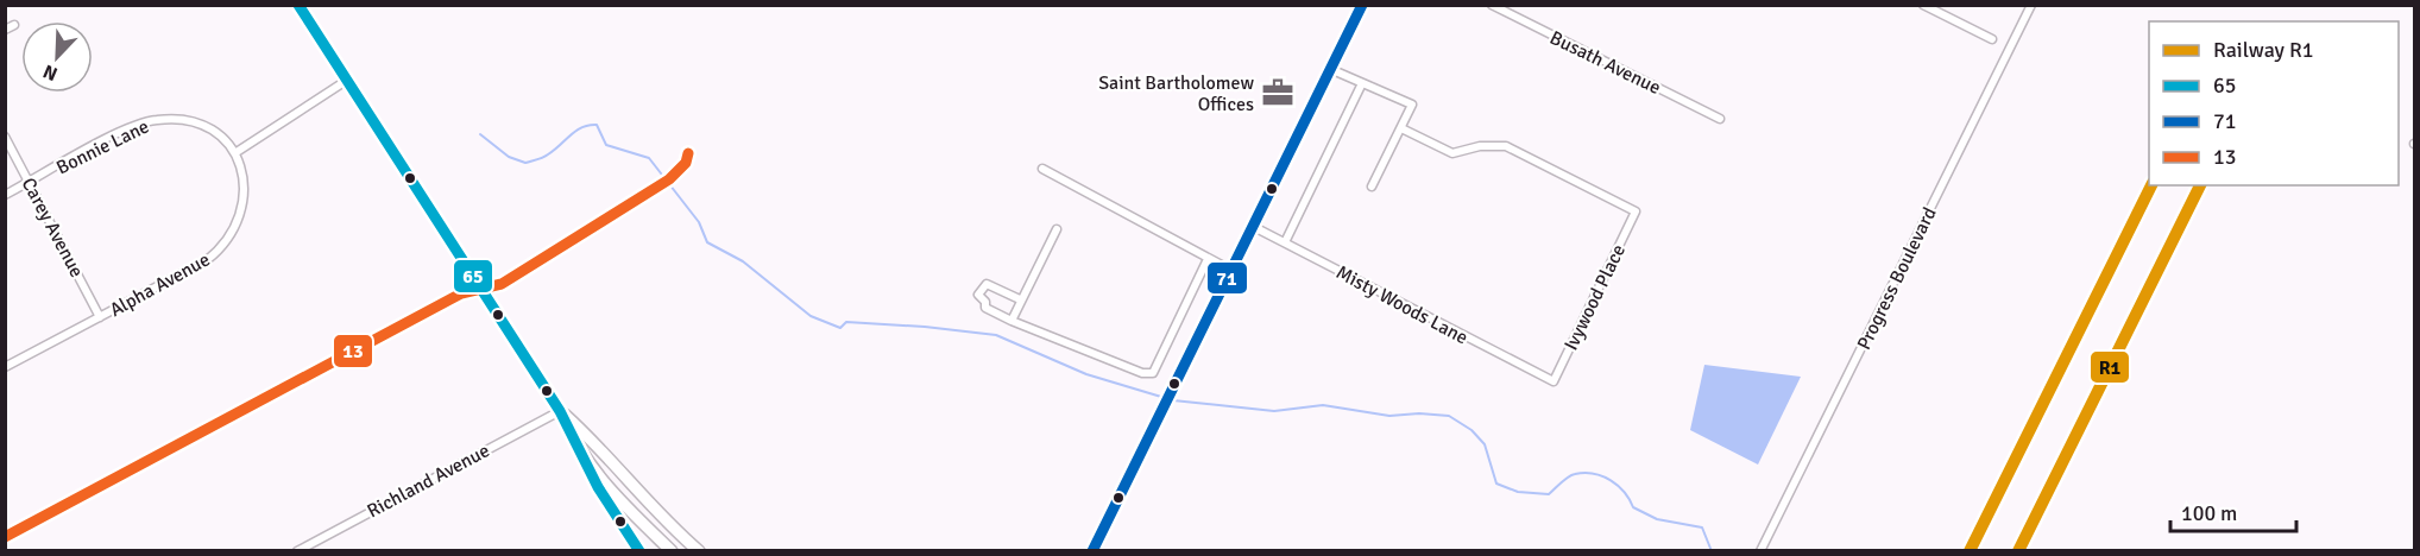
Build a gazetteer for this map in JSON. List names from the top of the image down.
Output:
{
  "streets": {
    "street": [
      "Busath Avenue",
      "Bonnie Lane",
      "Carey Avenue",
      "Progress Boulevard",
      "Alpha Avenue",
      "Ivywood Place",
      "Misty Woods Lane",
      "Richland Avenue"
    ]
  },
  "crossings": [
    ["Bonnie Lane", "Carey Avenue"],
    ["Bonnie Lane", "Alpha Avenue"],
    ["Carey Avenue", "Alpha Avenue"],
    ["Ivywood Place", "Misty Woods Lane"]
  ],
  "places": {
    "office": ["Saint Bartholomew Offices"]
  },
  "lines": [
    "transit line 65",
    "transit line 71",
    "transit line 13",
    "rail line R1"
  ],
  "legend": [
    "Railway R1",
    "65",
    "71",
    "13"
  ],
  "scale_bar": "100 m",
  "north": "bottom left"
}
